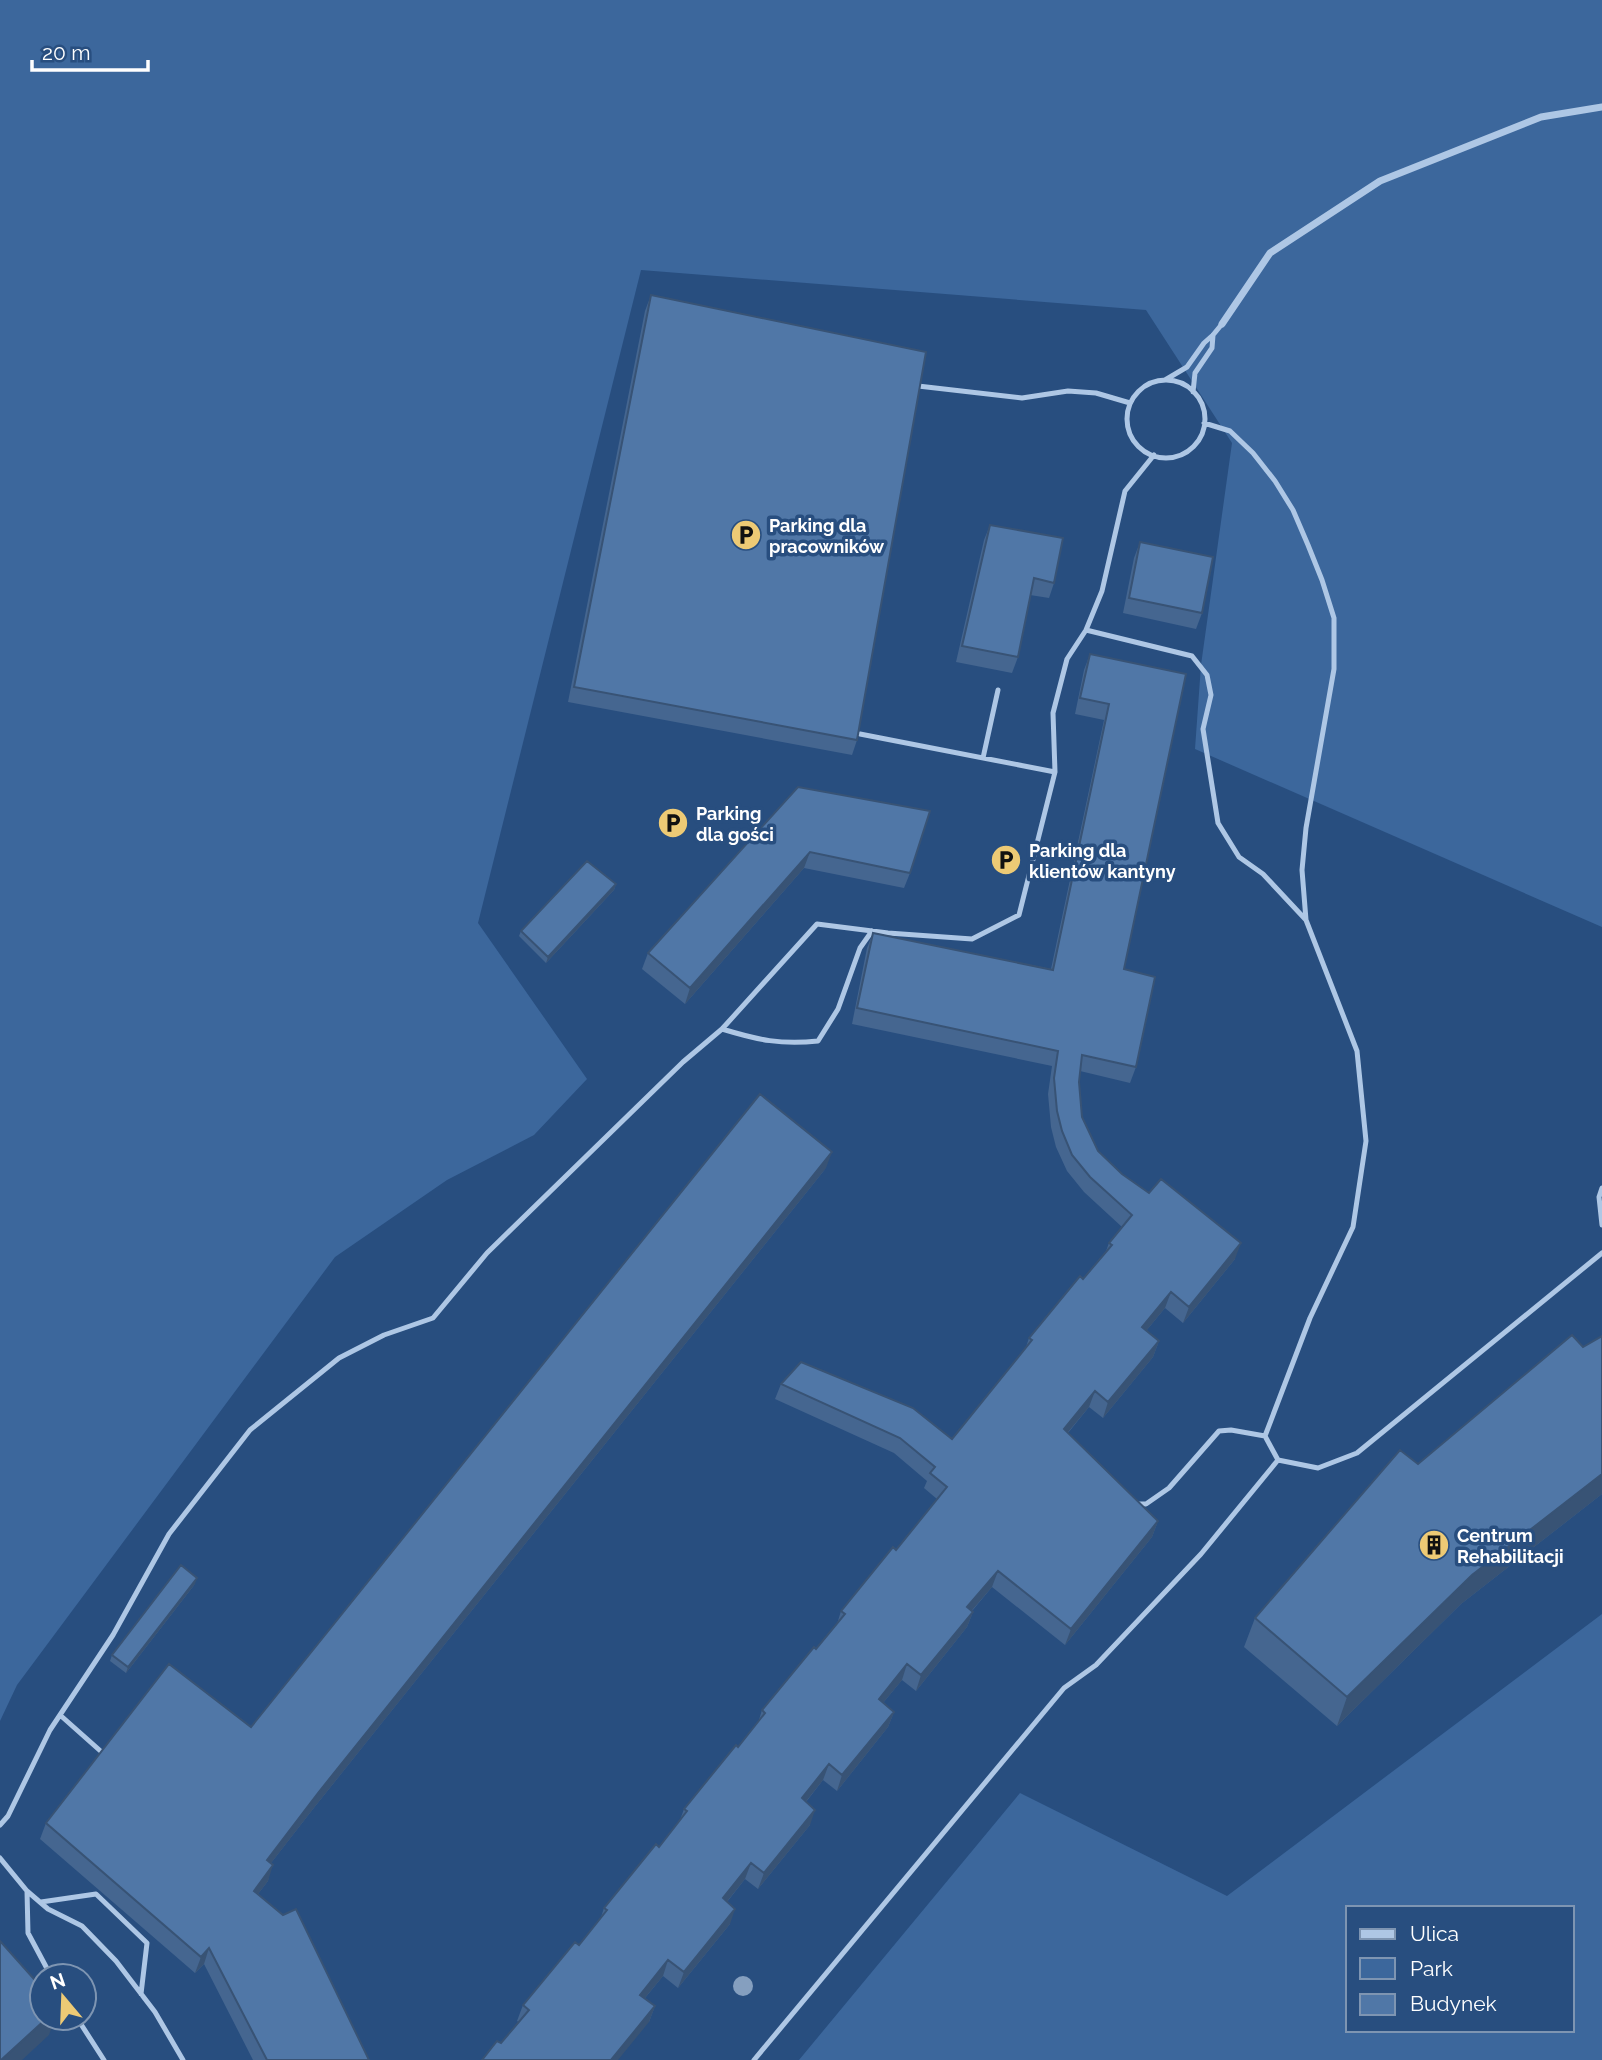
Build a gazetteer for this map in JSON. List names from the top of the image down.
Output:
{
  "places": {
    "parking": ["Parking dla pracowników", "Parking dla gości", "Parking dla klientów kantyny"],
    "building": ["Centrum Rehabilitacji"]
  },
  "legend": ["Ulica", "Park", "Budynek"],
  "scale_bar": "20 m",
  "north": "top"
}
